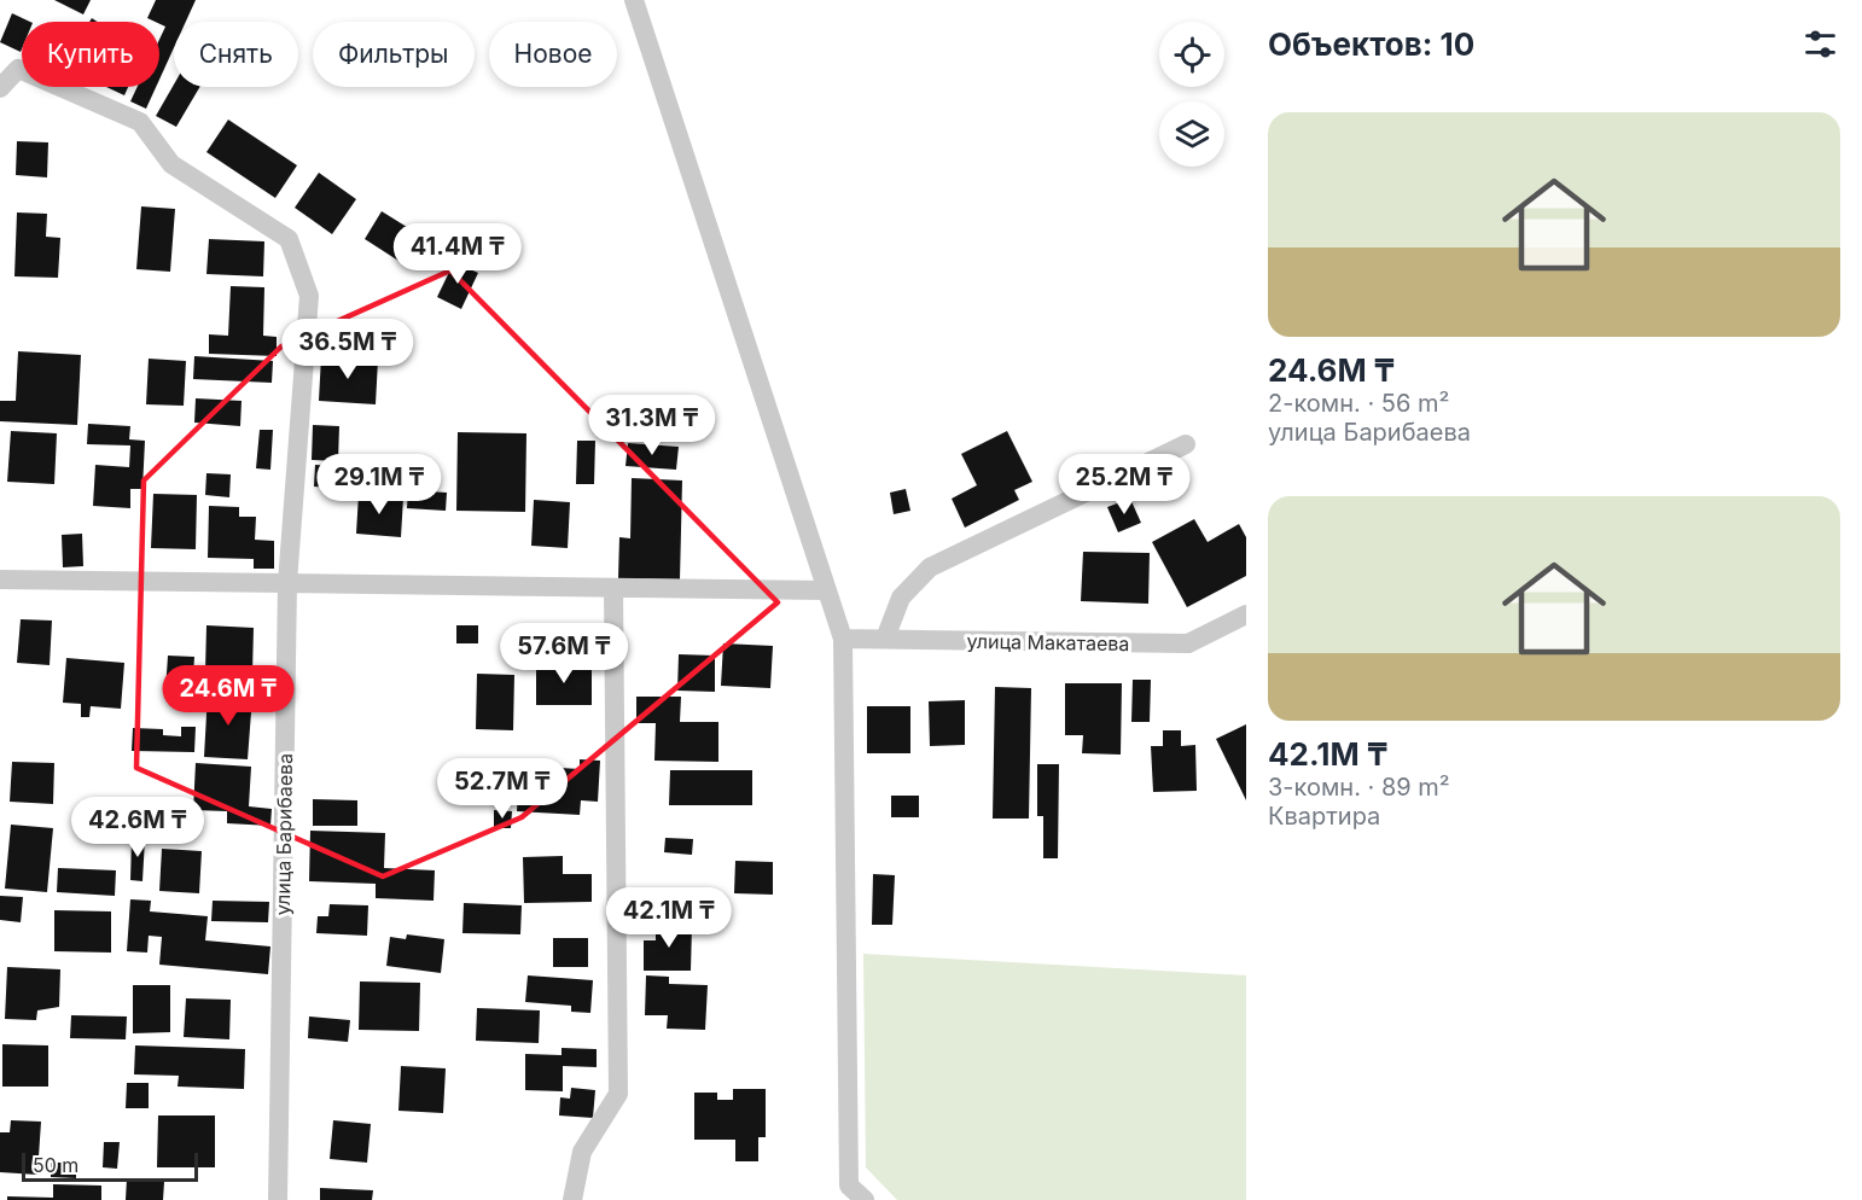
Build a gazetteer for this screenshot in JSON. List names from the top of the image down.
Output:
{
  "streets": {
    "street": ["улица Макатаева", "улица Барибаева"]
  },
  "scale_bar": "50 m",
  "page": {
    "heading": "Объектов: 10",
    "chip": [
      "Купить",
      "Снять",
      "Фильтры",
      "Новое"
    ],
    "list": [
      {
        "name": "24.6M ₸",
        "note": "2-комн. · 56 m² · улица Барибаева"
      },
      {
        "name": "42.1M ₸",
        "note": "3-комн. · 89 m² · Квартира"
      }
    ],
    "price": [
      "41.4M ₸",
      "36.5M ₸",
      "31.3M ₸",
      "29.1M ₸",
      "25.2M ₸",
      "57.6M ₸",
      "24.6M ₸",
      "52.7M ₸",
      "42.6M ₸",
      "42.1M ₸"
    ],
    "scale": "50 m"
  }
}
